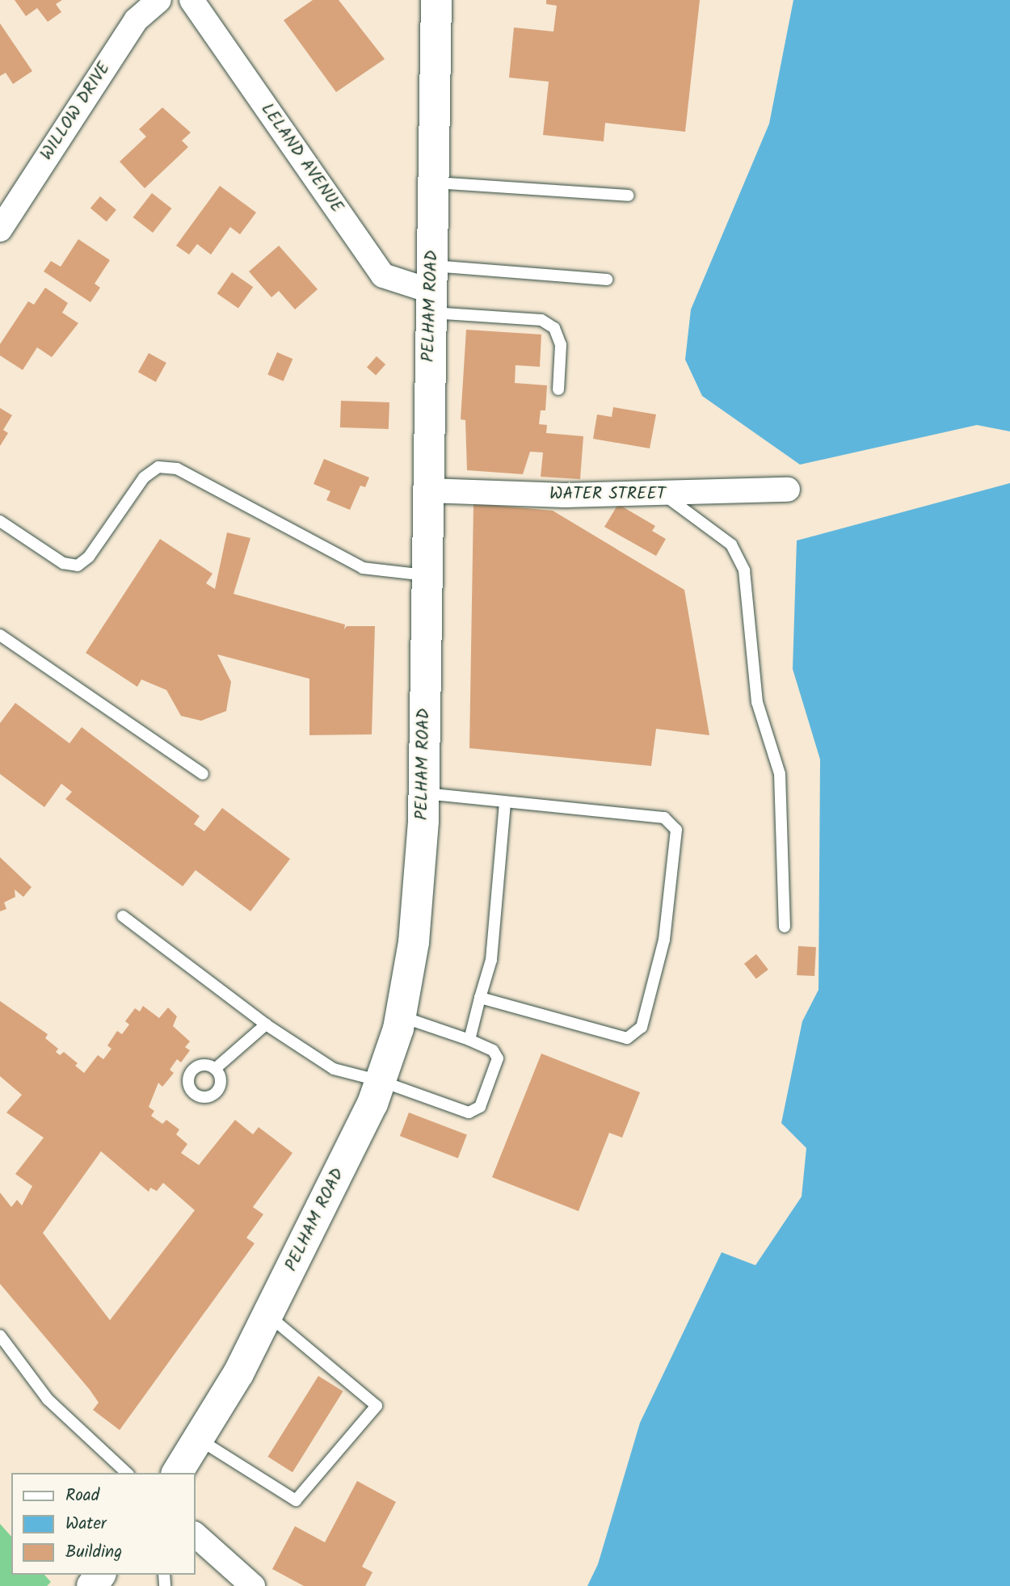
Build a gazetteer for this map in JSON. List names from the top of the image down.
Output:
{
  "streets": {
    "main road": ["PELHAM ROAD"],
    "street": ["WILLOW DRIVE", "LELAND AVENUE", "WATER STREET"]
  },
  "crossings": [
    ["LELAND AVENUE", "PELHAM ROAD"],
    ["PELHAM ROAD", "WATER STREET"]
  ],
  "legend": ["Road", "Water", "Building"]
}
